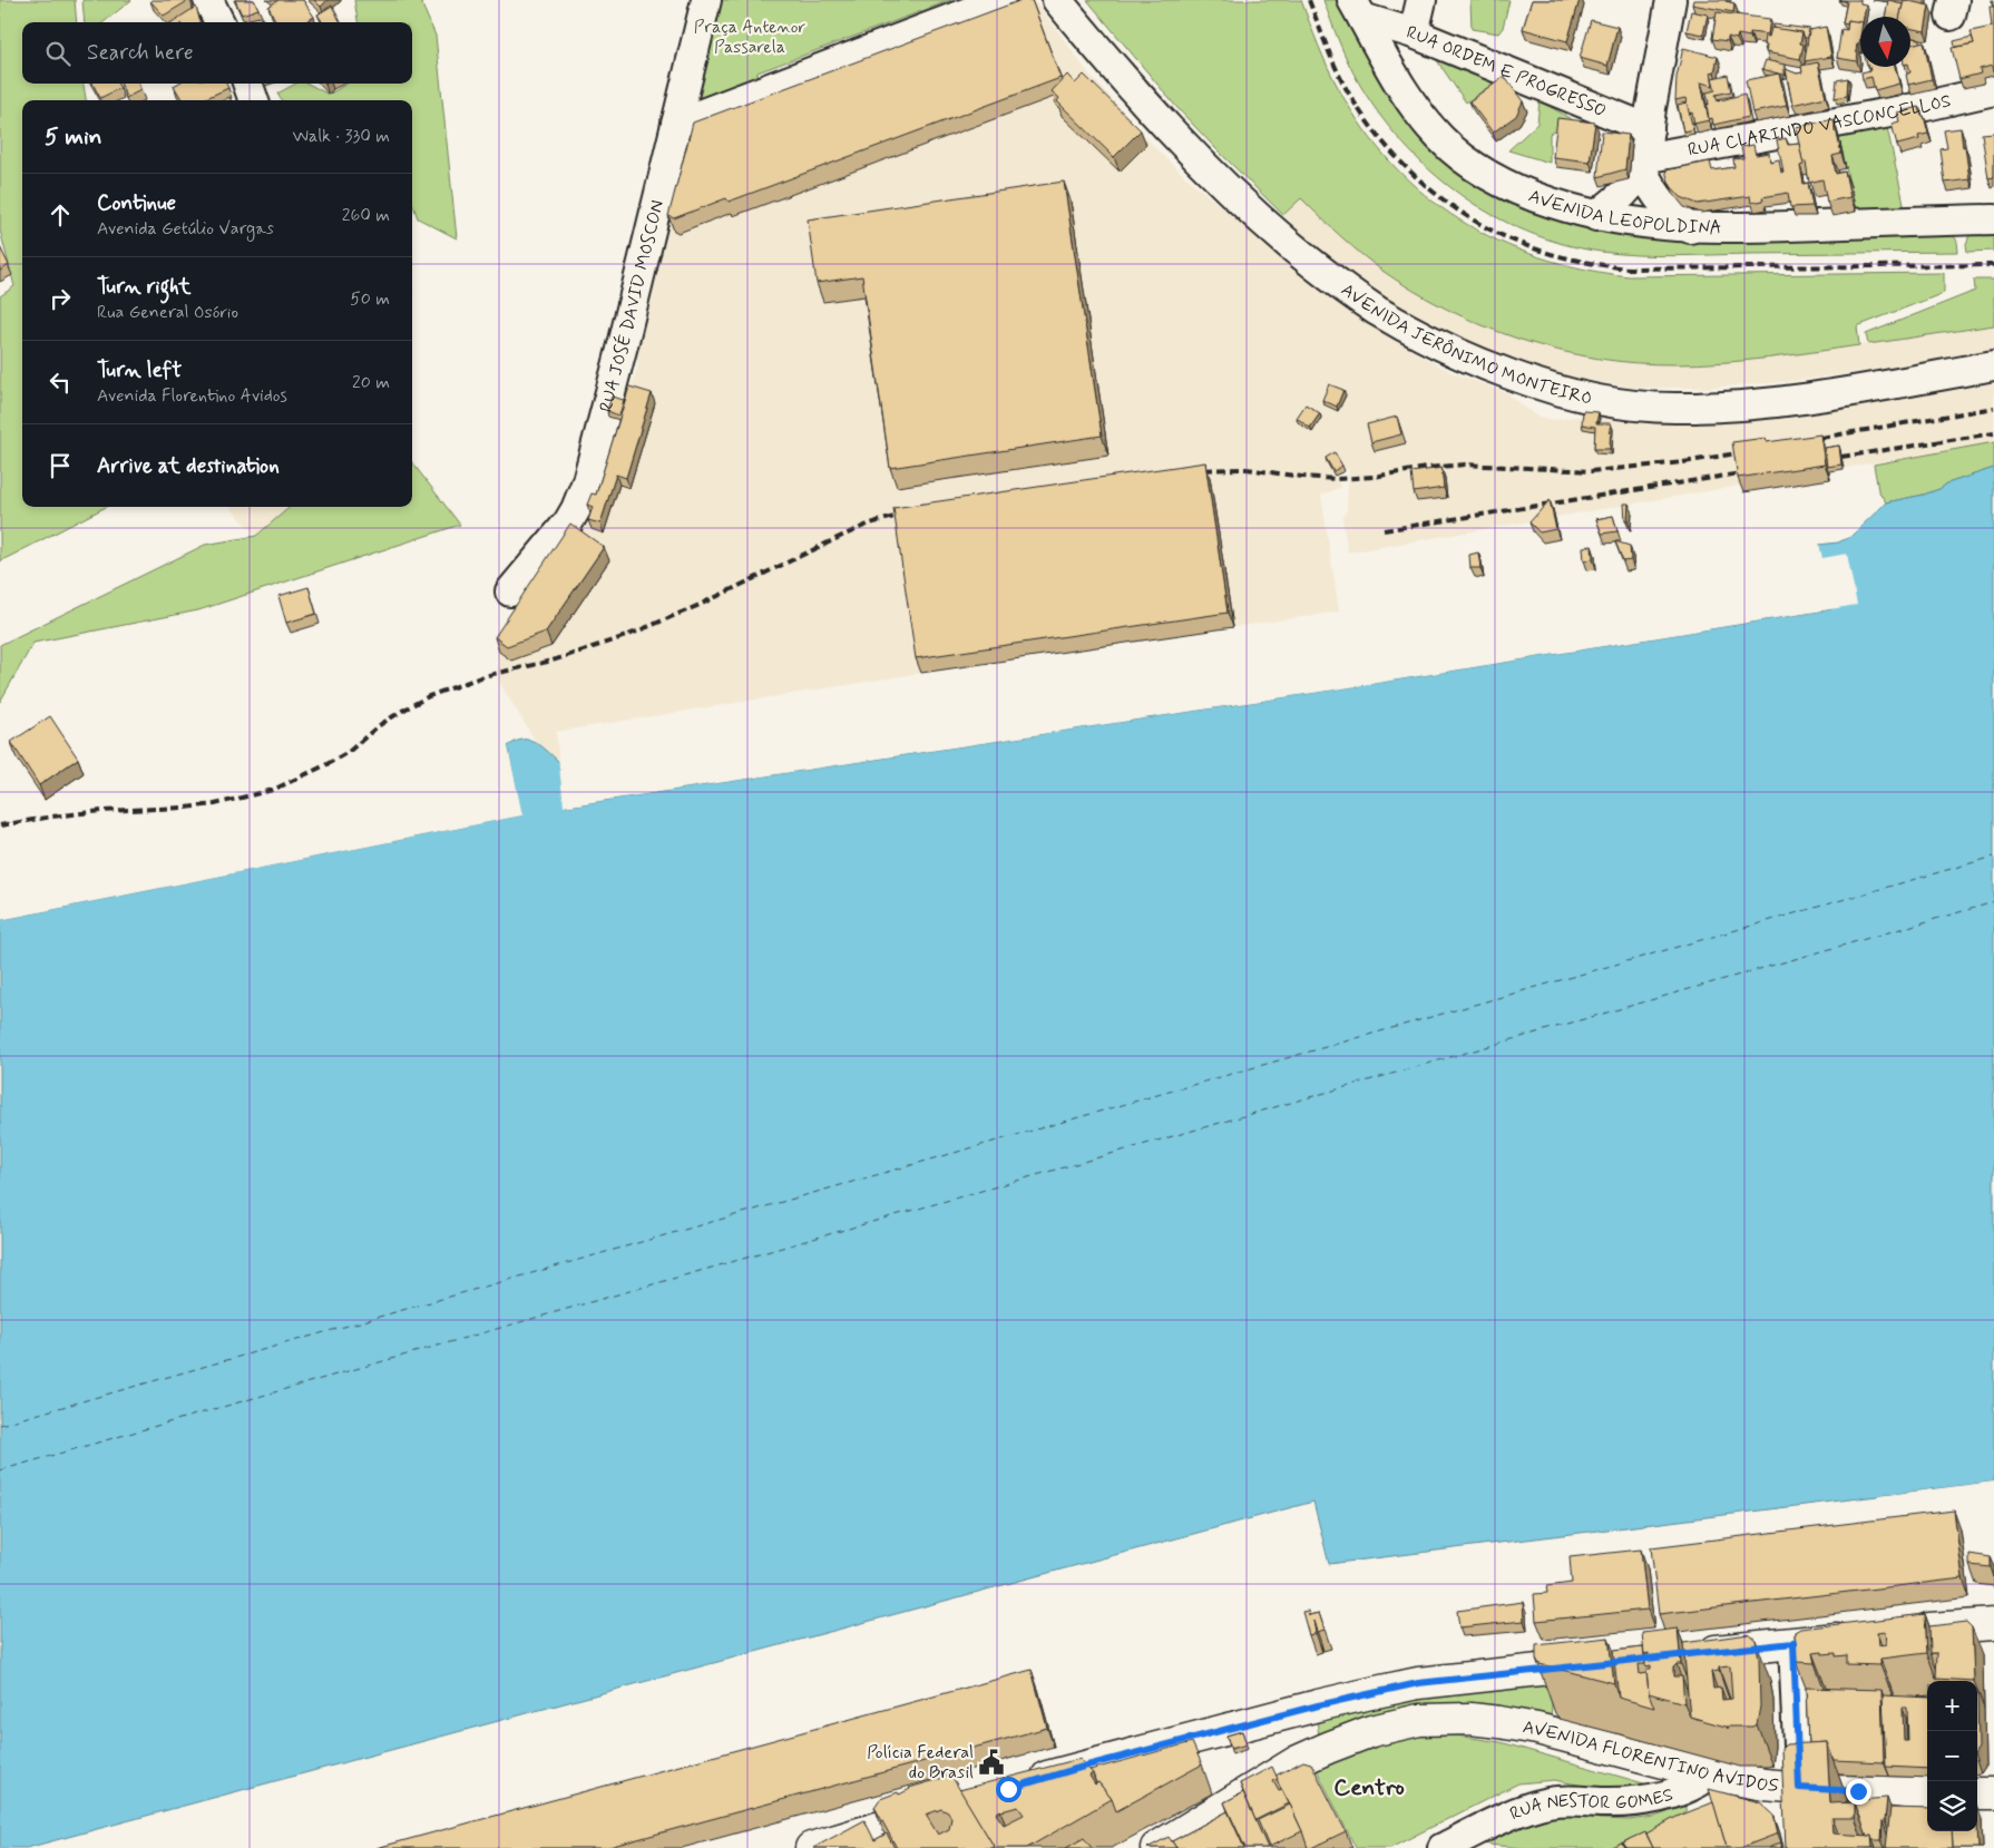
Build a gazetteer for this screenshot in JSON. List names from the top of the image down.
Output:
{
  "streets": {
    "main road": ["AVENIDA FLORENTINO AVIDOS"],
    "street": [
      "RUA ORDEM E PROGRESSO",
      "RUA CLARINDO VASCONCELLOS",
      "AVENIDA LEOPOLDINA",
      "RUA JOSÉ DAVID MOSCON",
      "AVENIDA JERÔNIMO MONTEIRO",
      "RUA NESTOR GOMES"
    ]
  },
  "crossings": [
    ["RUA ORDEM E PROGRESSO", "AVENIDA LEOPOLDINA"],
    ["AVENIDA FLORENTINO AVIDOS", "RUA NESTOR GOMES"]
  ],
  "districts": ["Centro"],
  "parks": ["Praça Antenor Passarela"],
  "places": {
    "public building": ["Polícia Federal do Brasil"]
  },
  "north": "bottom",
  "page": {
    "search": "Search here",
    "heading": ["5 min", "Walk · 330 m"],
    "list": [
      ["Continue", "Avenida Getúlio Vargas", "260 m"],
      ["Turn right", "Rua General Osório", "50 m"],
      ["Turn left", "Avenida Florentino Avidos", "20 m"],
      "Arrive at destination"
    ],
    "map_buttons": ["+", "−"]
  }
}
